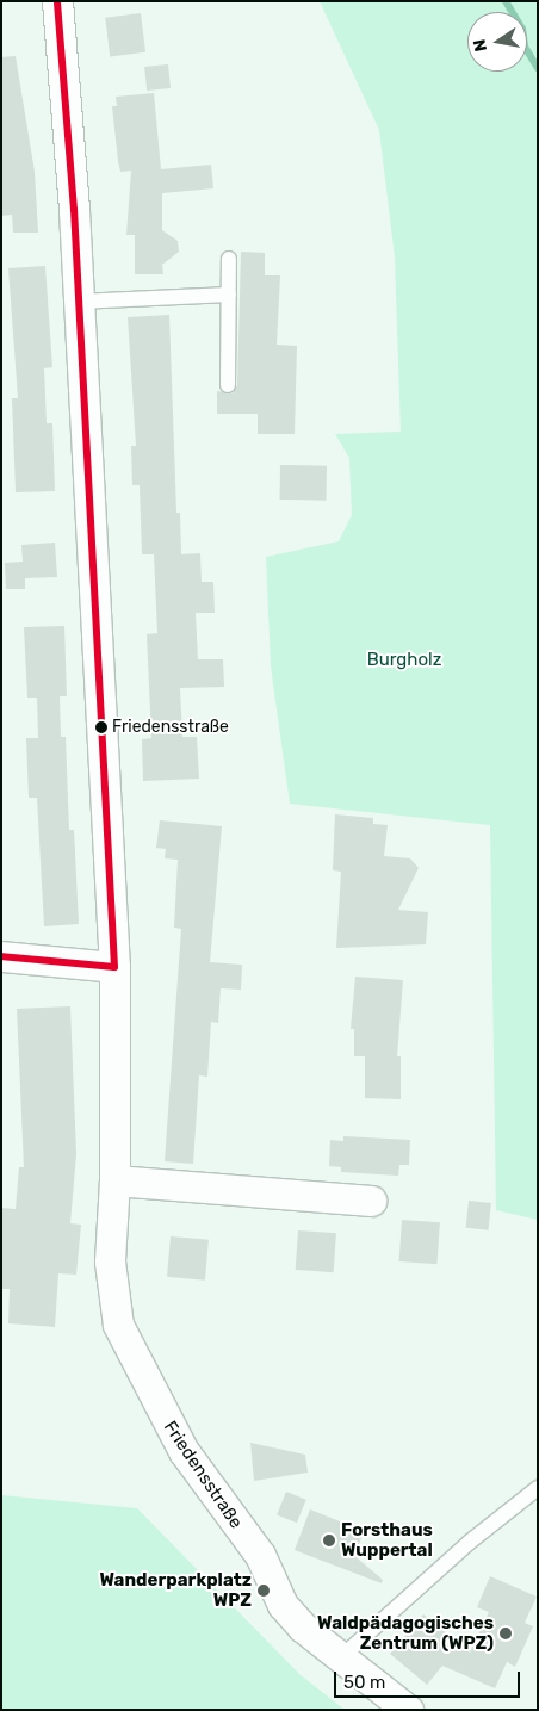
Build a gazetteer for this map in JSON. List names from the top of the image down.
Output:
{
  "streets": {
    "street": ["Friedensstraße"]
  },
  "parks": ["Burgholz"],
  "places": [
    "Friedensstraße",
    "Forsthaus Wuppertal",
    "Wanderparkplatz WPZ",
    "Waldpädagogisches Zentrum (WPZ)"
  ],
  "scale_bar": "50 m",
  "north": "left"
}
